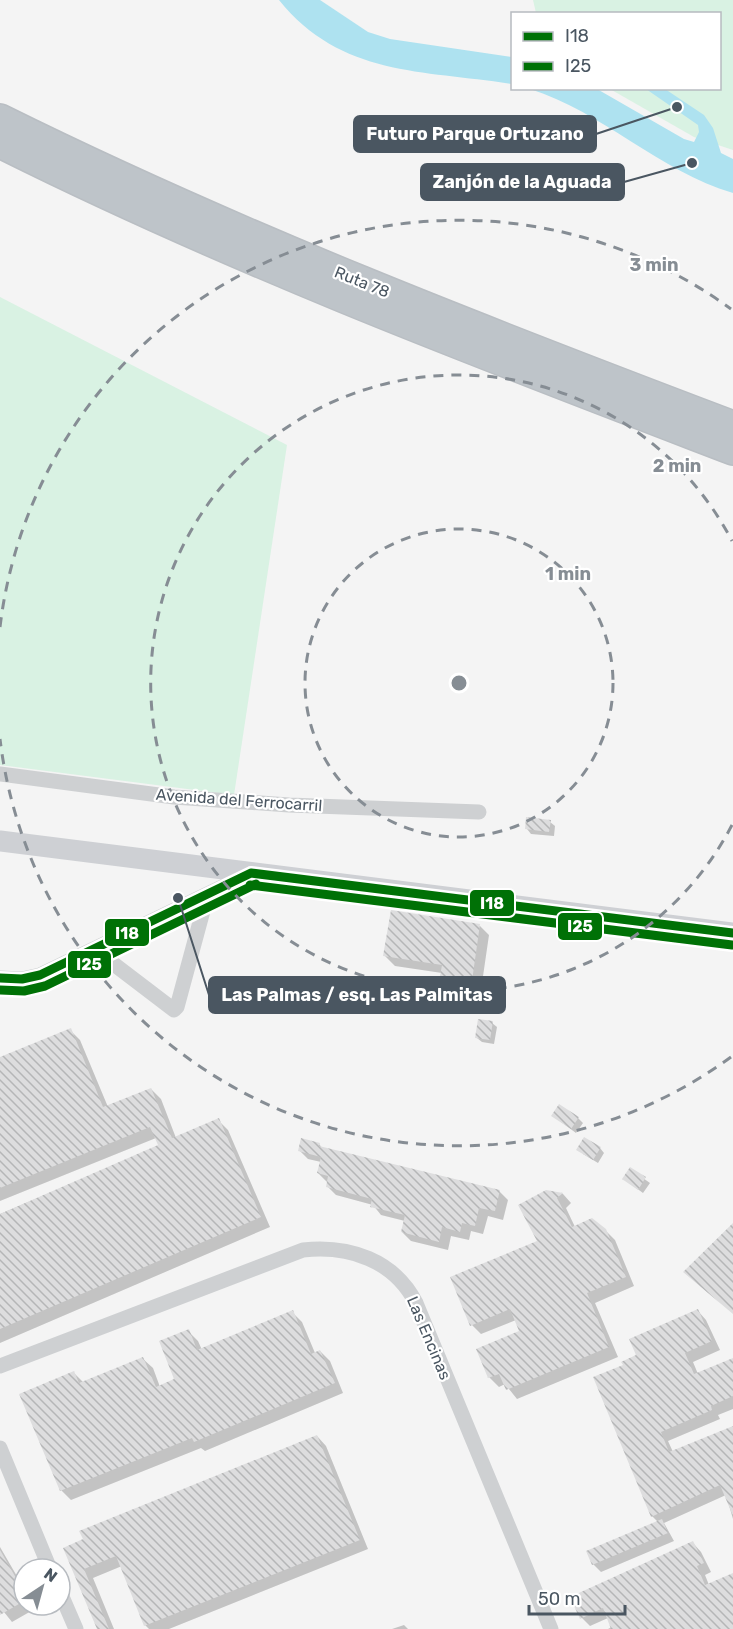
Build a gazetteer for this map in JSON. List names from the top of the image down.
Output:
{
  "streets": {
    "highway": ["Ruta 78"],
    "street": ["Avenida del Ferrocarril", "Las Encinas"]
  },
  "places": ["Futuro Parque Ortuzano", "Zanjón de la Aguada", "Las Palmas / esq. Las Palmitas"],
  "lines": ["transit line I18", "transit line I25"],
  "legend": ["I18", "I25"],
  "scale_bar": "50 m",
  "north": "top right",
  "rings": ["3 min", "2 min", "1 min"]
}
